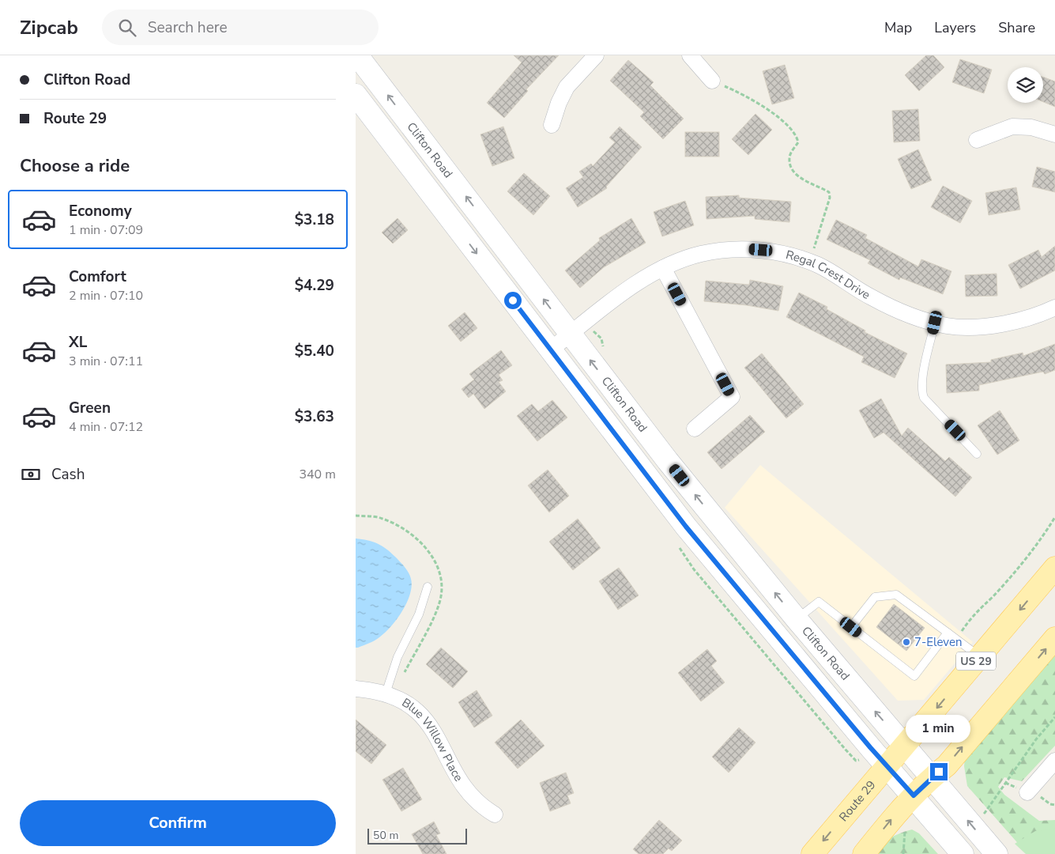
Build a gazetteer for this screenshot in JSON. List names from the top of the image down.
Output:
{
  "streets": {
    "main road": ["Clifton Road", "US 29", "Route 29"],
    "street": ["Regal Crest Drive", "Blue Willow Place"]
  },
  "crossings": [
    ["Clifton Road", "Regal Crest Drive"],
    ["Clifton Road", "Route 29"]
  ],
  "places": ["7-Eleven"],
  "scale_bar": "50 m",
  "page": {
    "header": "Zipcab",
    "search": "Search here",
    "nav": ["Map", "Layers", "Share"],
    "banner": ["Clifton Road", "Route 29"],
    "heading": "Choose a ride",
    "list": [
      {
        "name": "Economy",
        "note": "1 min · 07:09",
        "value": "$3.18"
      },
      {
        "name": "Comfort",
        "note": "2 min · 07:10",
        "value": "$4.29"
      },
      {
        "name": "XL",
        "note": "3 min · 07:11",
        "value": "$5.40"
      },
      {
        "name": "Green",
        "note": "4 min · 07:12",
        "value": "$3.63"
      }
    ],
    "pay": ["Cash", "340 m"],
    "bubble": "1 min",
    "buttons": "Confirm",
    "scale": "50 m"
  }
}
